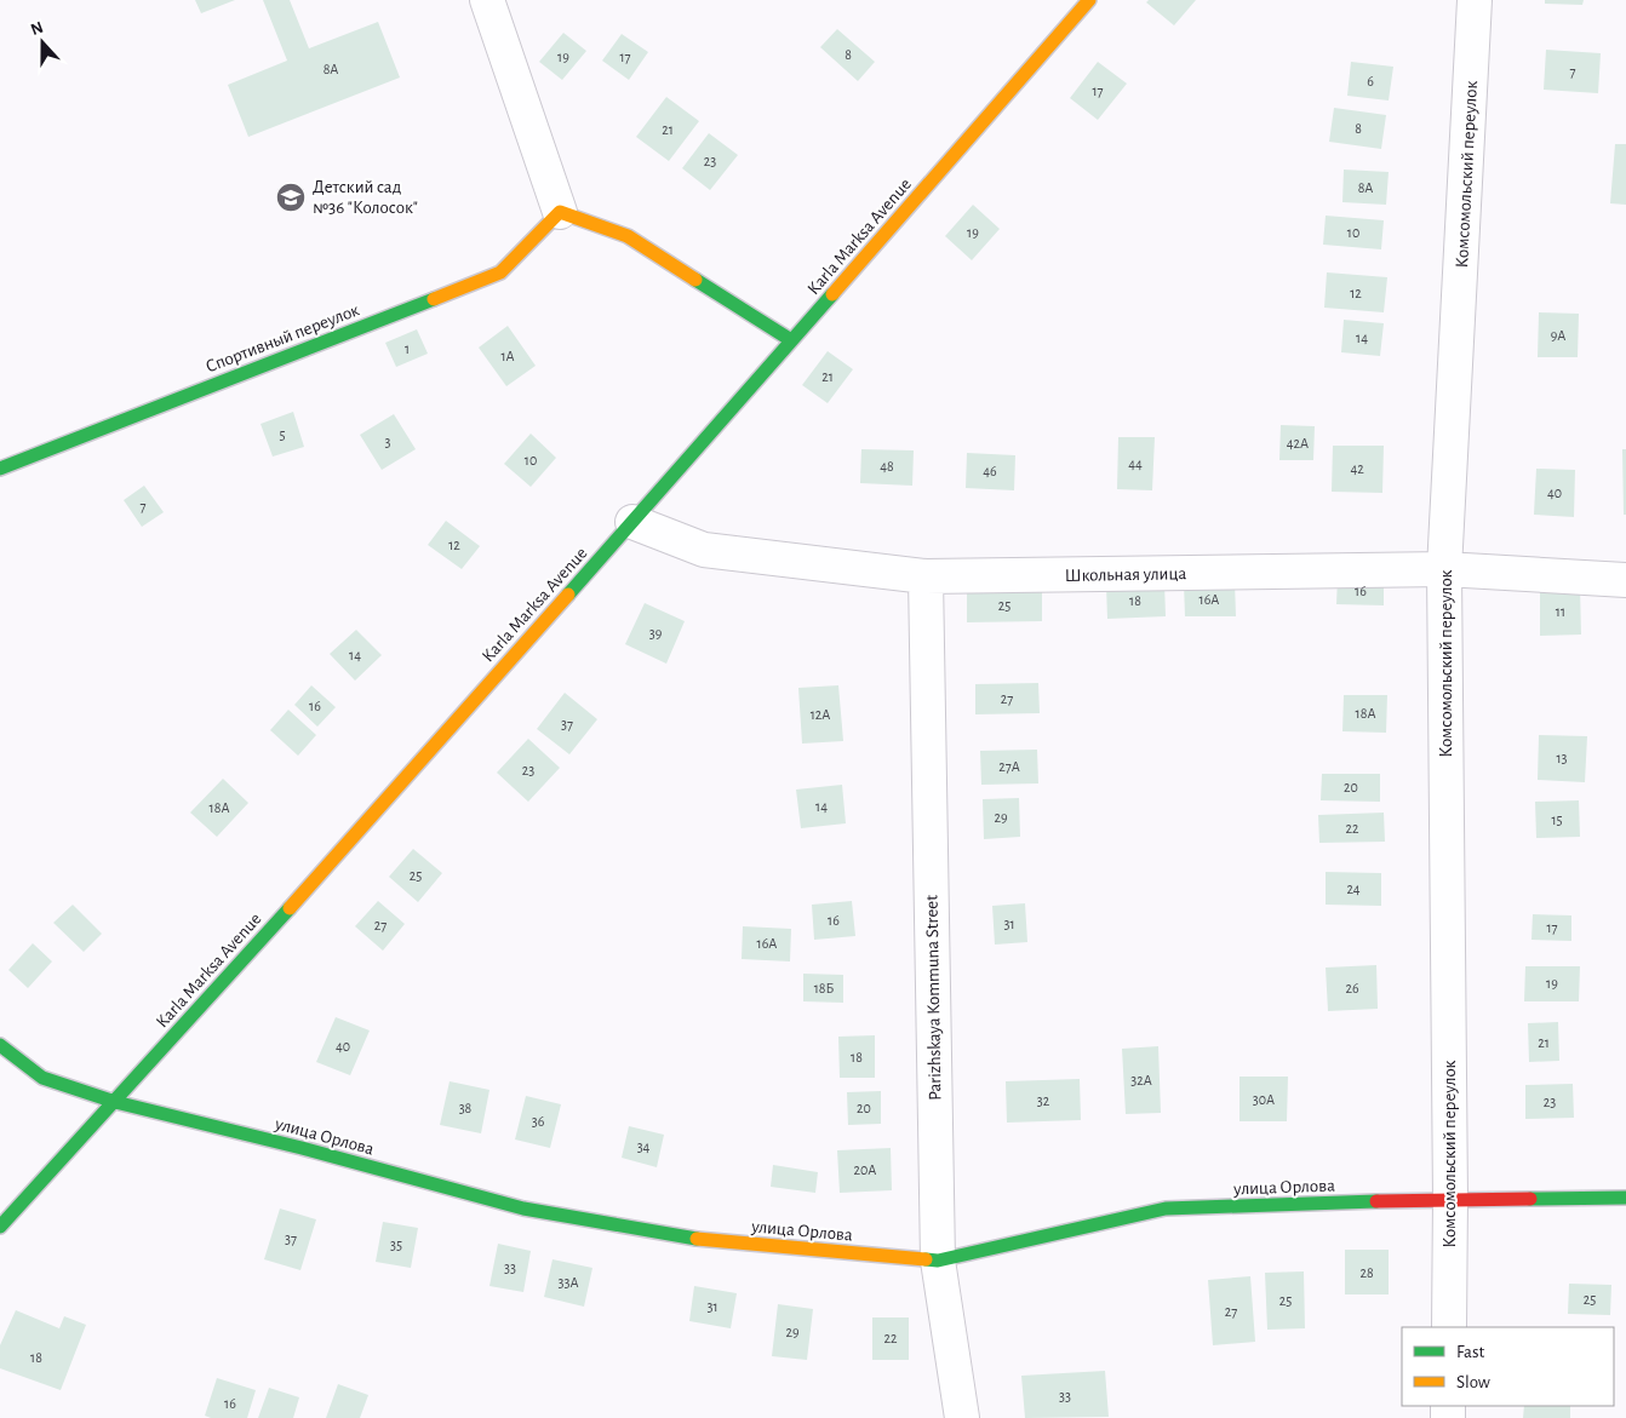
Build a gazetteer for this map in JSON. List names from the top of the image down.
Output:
{
  "streets": {
    "street": [
      "Комсомольский переулок",
      "Karla Marksa Avenue",
      "Спортивный переулок",
      "Школьная улица",
      "Parizhskaya Kommuna Street",
      "улица Орлова"
    ]
  },
  "crossings": [
    ["Комсомольский переулок", "Школьная улица"],
    ["Комсомольский переулок", "улица Орлова"],
    ["Karla Marksa Avenue", "Школьная улица"],
    ["Karla Marksa Avenue", "улица Орлова"],
    ["Школьная улица", "Parizhskaya Kommuna Street"],
    ["Parizhskaya Kommuna Street", "улица Орлова"]
  ],
  "places": {
    "school or university": ["Детский сад №36 \"Колосок\""]
  },
  "house_numbers": [
    "8",
    "19",
    "17",
    "8А",
    "7",
    "6",
    "17",
    "8",
    "21",
    "23",
    "8А",
    "19",
    "10",
    "12",
    "9А",
    "14",
    "1",
    "1А",
    "21",
    "5",
    "3",
    "42А",
    "10",
    "44",
    "48",
    "42",
    "46",
    "40",
    "7",
    "12",
    "16",
    "16А",
    "18",
    "25",
    "11",
    "39",
    "14",
    "27",
    "16",
    "18А",
    "12А",
    "37",
    "13",
    "27А",
    "23",
    "20",
    "14",
    "18А",
    "29",
    "15",
    "22",
    "25",
    "24",
    "16",
    "31",
    "27",
    "17",
    "16А",
    "19",
    "18Б",
    "26",
    "21",
    "40",
    "18",
    "32А",
    "30А",
    "32",
    "23",
    "38",
    "20",
    "36",
    "34",
    "20А",
    "37",
    "35",
    "33",
    "28",
    "33А",
    "25",
    "25",
    "31",
    "27",
    "29",
    "22",
    "18",
    "33",
    "16"
  ],
  "legend": ["Fast", "Slow"],
  "north": "top"
}
